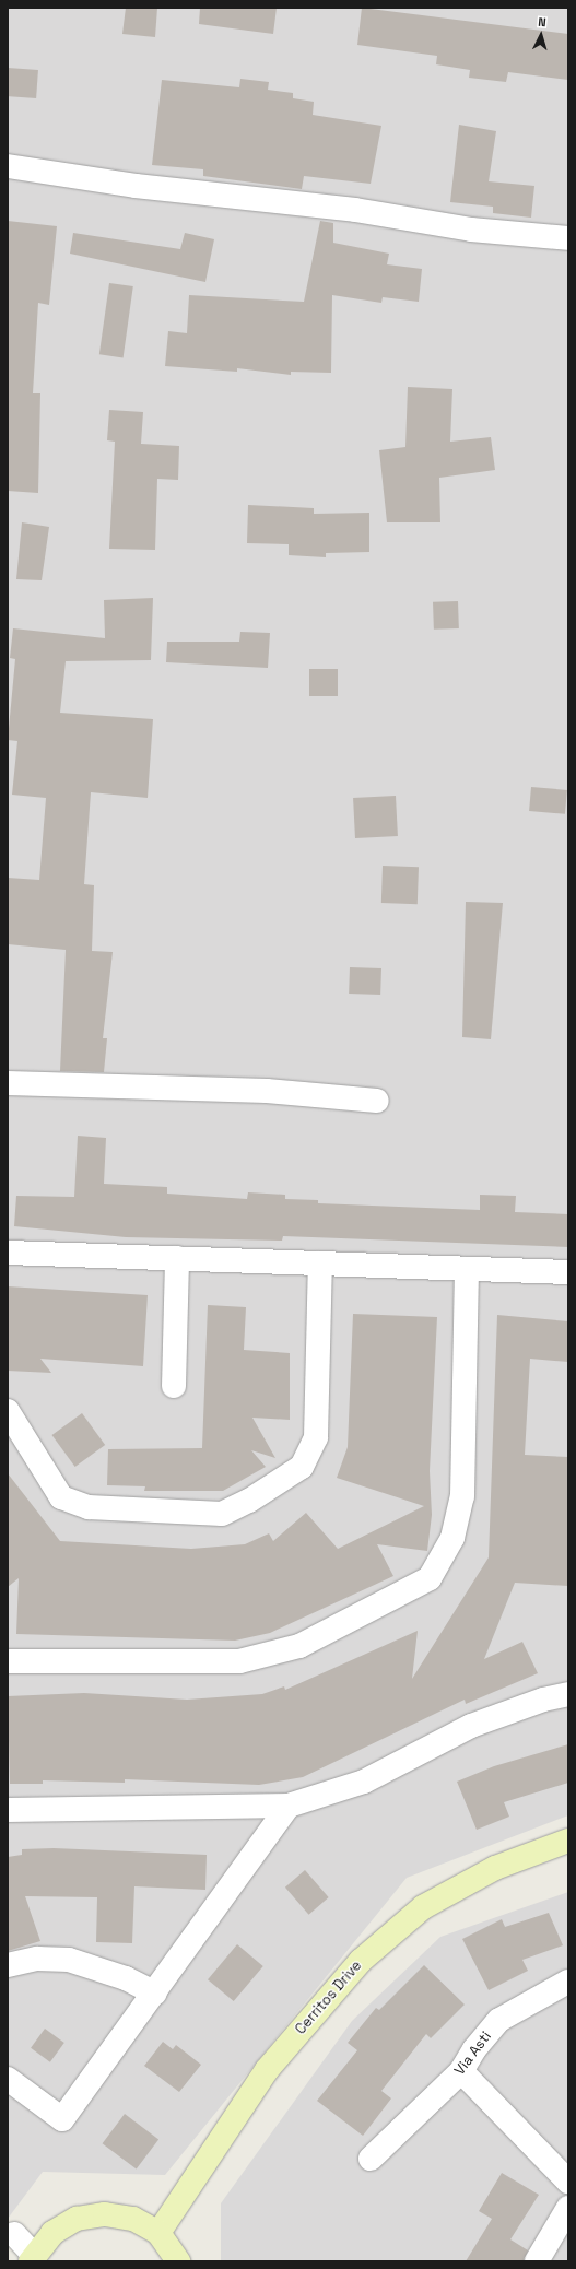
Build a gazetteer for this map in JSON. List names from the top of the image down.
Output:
{
  "streets": {
    "street": ["Cerritos Drive", "Via Asti"]
  },
  "north": "top"
}
